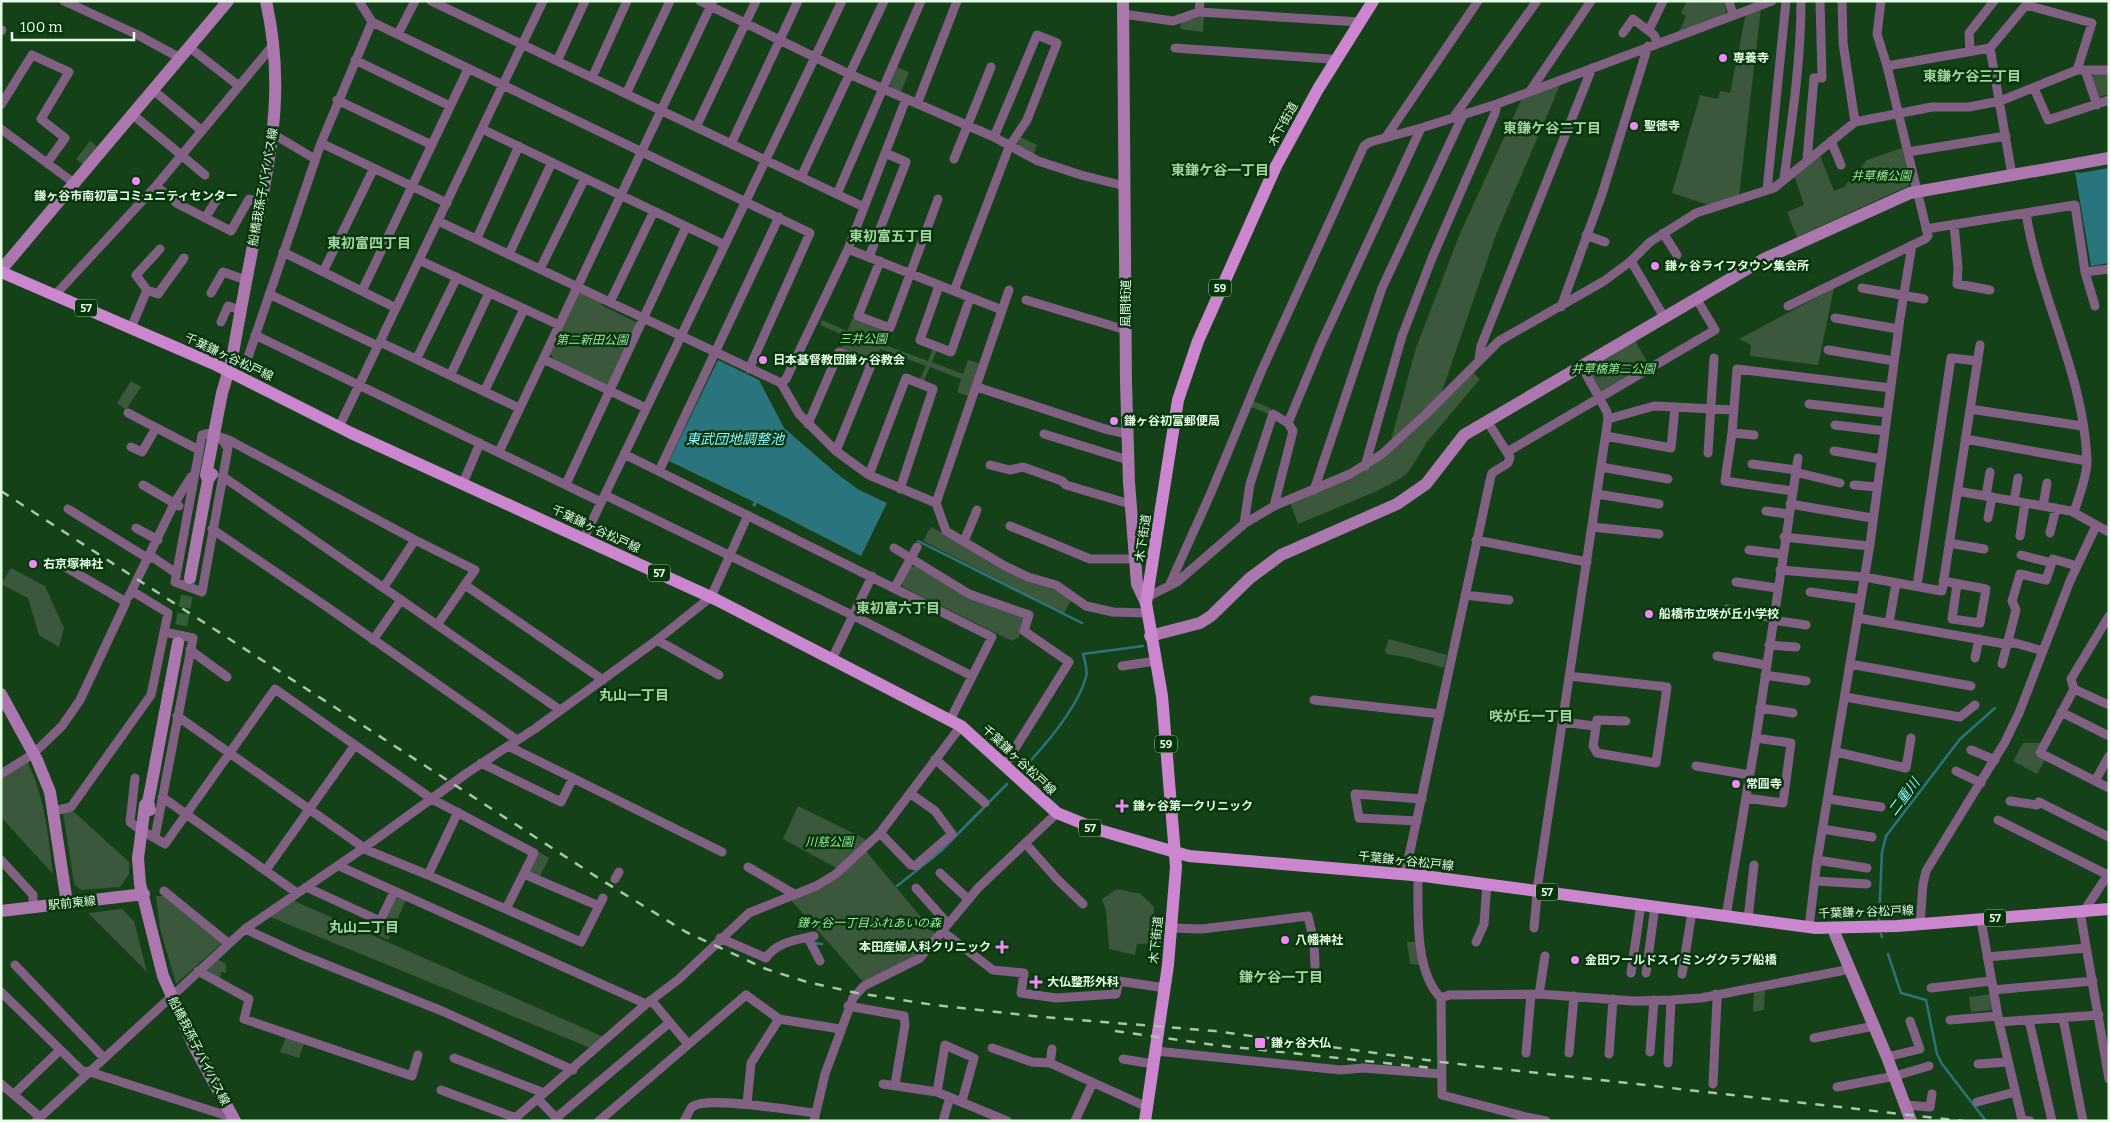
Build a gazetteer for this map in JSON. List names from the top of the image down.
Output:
{
  "streets": {
    "main road": [
      "木下街道",
      "59",
      "57",
      "千葉鎌ヶ谷松戸線"
    ],
    "street": ["船橋我孫子バイパス線", "風間街道", "駅前東線"]
  },
  "crossings": [
    ["木下街道", "風間街道"],
    ["木下街道", "千葉鎌ヶ谷松戸線"],
    ["船橋我孫子バイパス線", "千葉鎌ヶ谷松戸線"],
    ["船橋我孫子バイパス線", "駅前東線"]
  ],
  "districts": [
    "東鎌ケ谷三丁目",
    "東鎌ケ谷二丁目",
    "東鎌ケ谷一丁目",
    "東初富五丁目",
    "東初富四丁目",
    "東初富六丁目",
    "丸山一丁目",
    "咲が丘一丁目",
    "丸山二丁目",
    "鎌ケ谷一丁目"
  ],
  "water": ["東武団地調整池", "二重川"],
  "parks": [
    "井草橋公園",
    "三井公園",
    "第二新田公園",
    "井草橋第二公園",
    "川慈公園",
    "鎌ヶ谷一丁目ふれあいの森"
  ],
  "places": {
    "other": [
      "専養寺",
      "聖徳寺",
      "鎌ヶ谷市南初富コミュニティセンター",
      "鎌ヶ谷ライフタウン集会所",
      "日本基督教団鎌ヶ谷教会",
      "鎌ヶ谷初富郵便局",
      "右京塚神社",
      "船橋市立咲が丘小学校",
      "常圓寺",
      "八幡神社",
      "金田ワールドスイミングクラブ船橋"
    ],
    "health": ["鎌ヶ谷第一クリニック", "本田産婦人科クリニック", "大仏整形外科"],
    "transit": ["鎌ヶ谷大仏"]
  },
  "scale_bar": "100 m"
}
